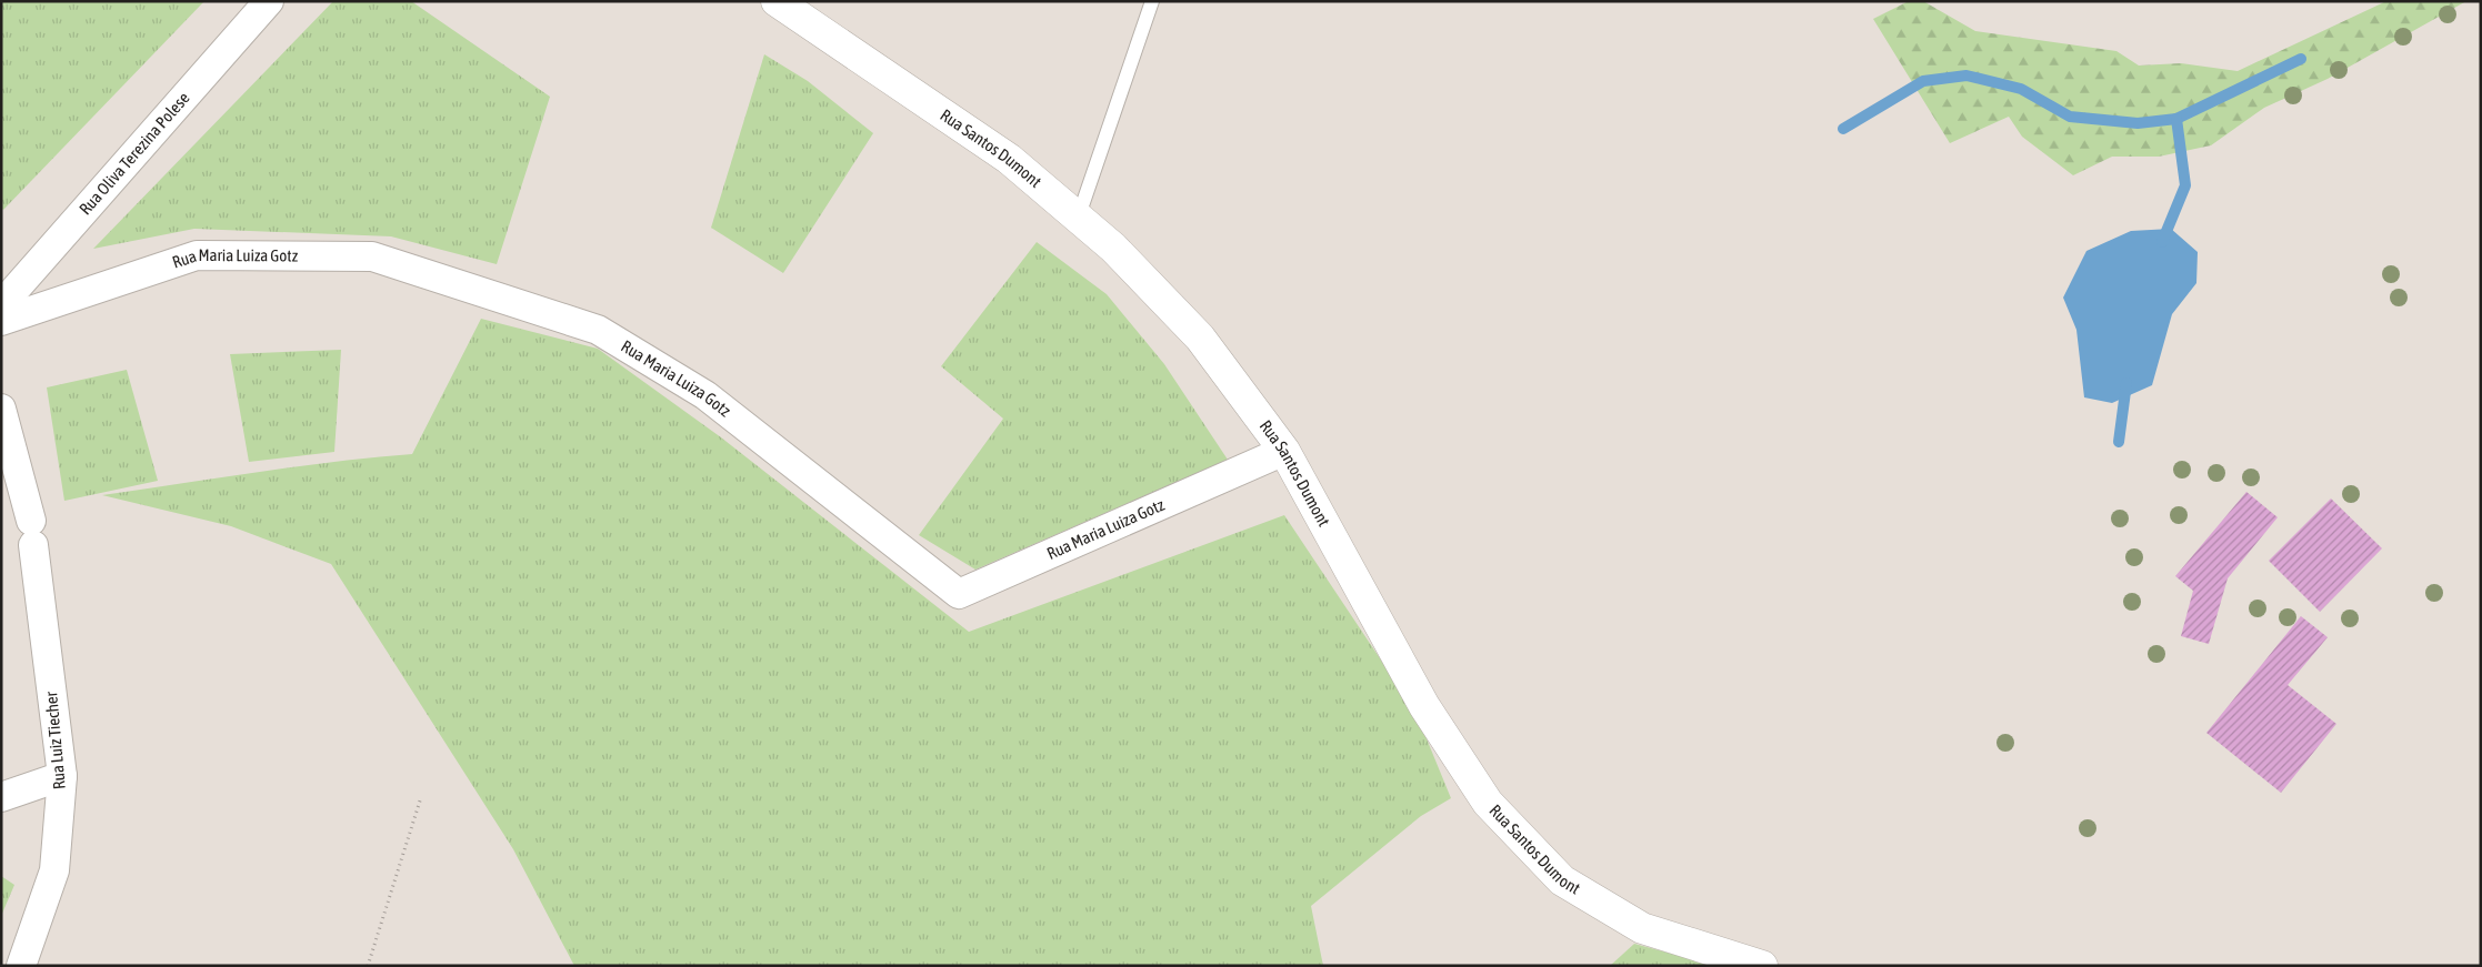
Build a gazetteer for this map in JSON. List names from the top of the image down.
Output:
{
  "streets": {
    "main road": ["Rua Santos Dumont"],
    "street": ["Rua Oliva Terezina Polese", "Rua Maria Luiza Gotz", "Rua Luiz Tiecher"]
  },
  "crossings": [
    ["Rua Santos Dumont", "Rua Maria Luiza Gotz"]
  ]
}
